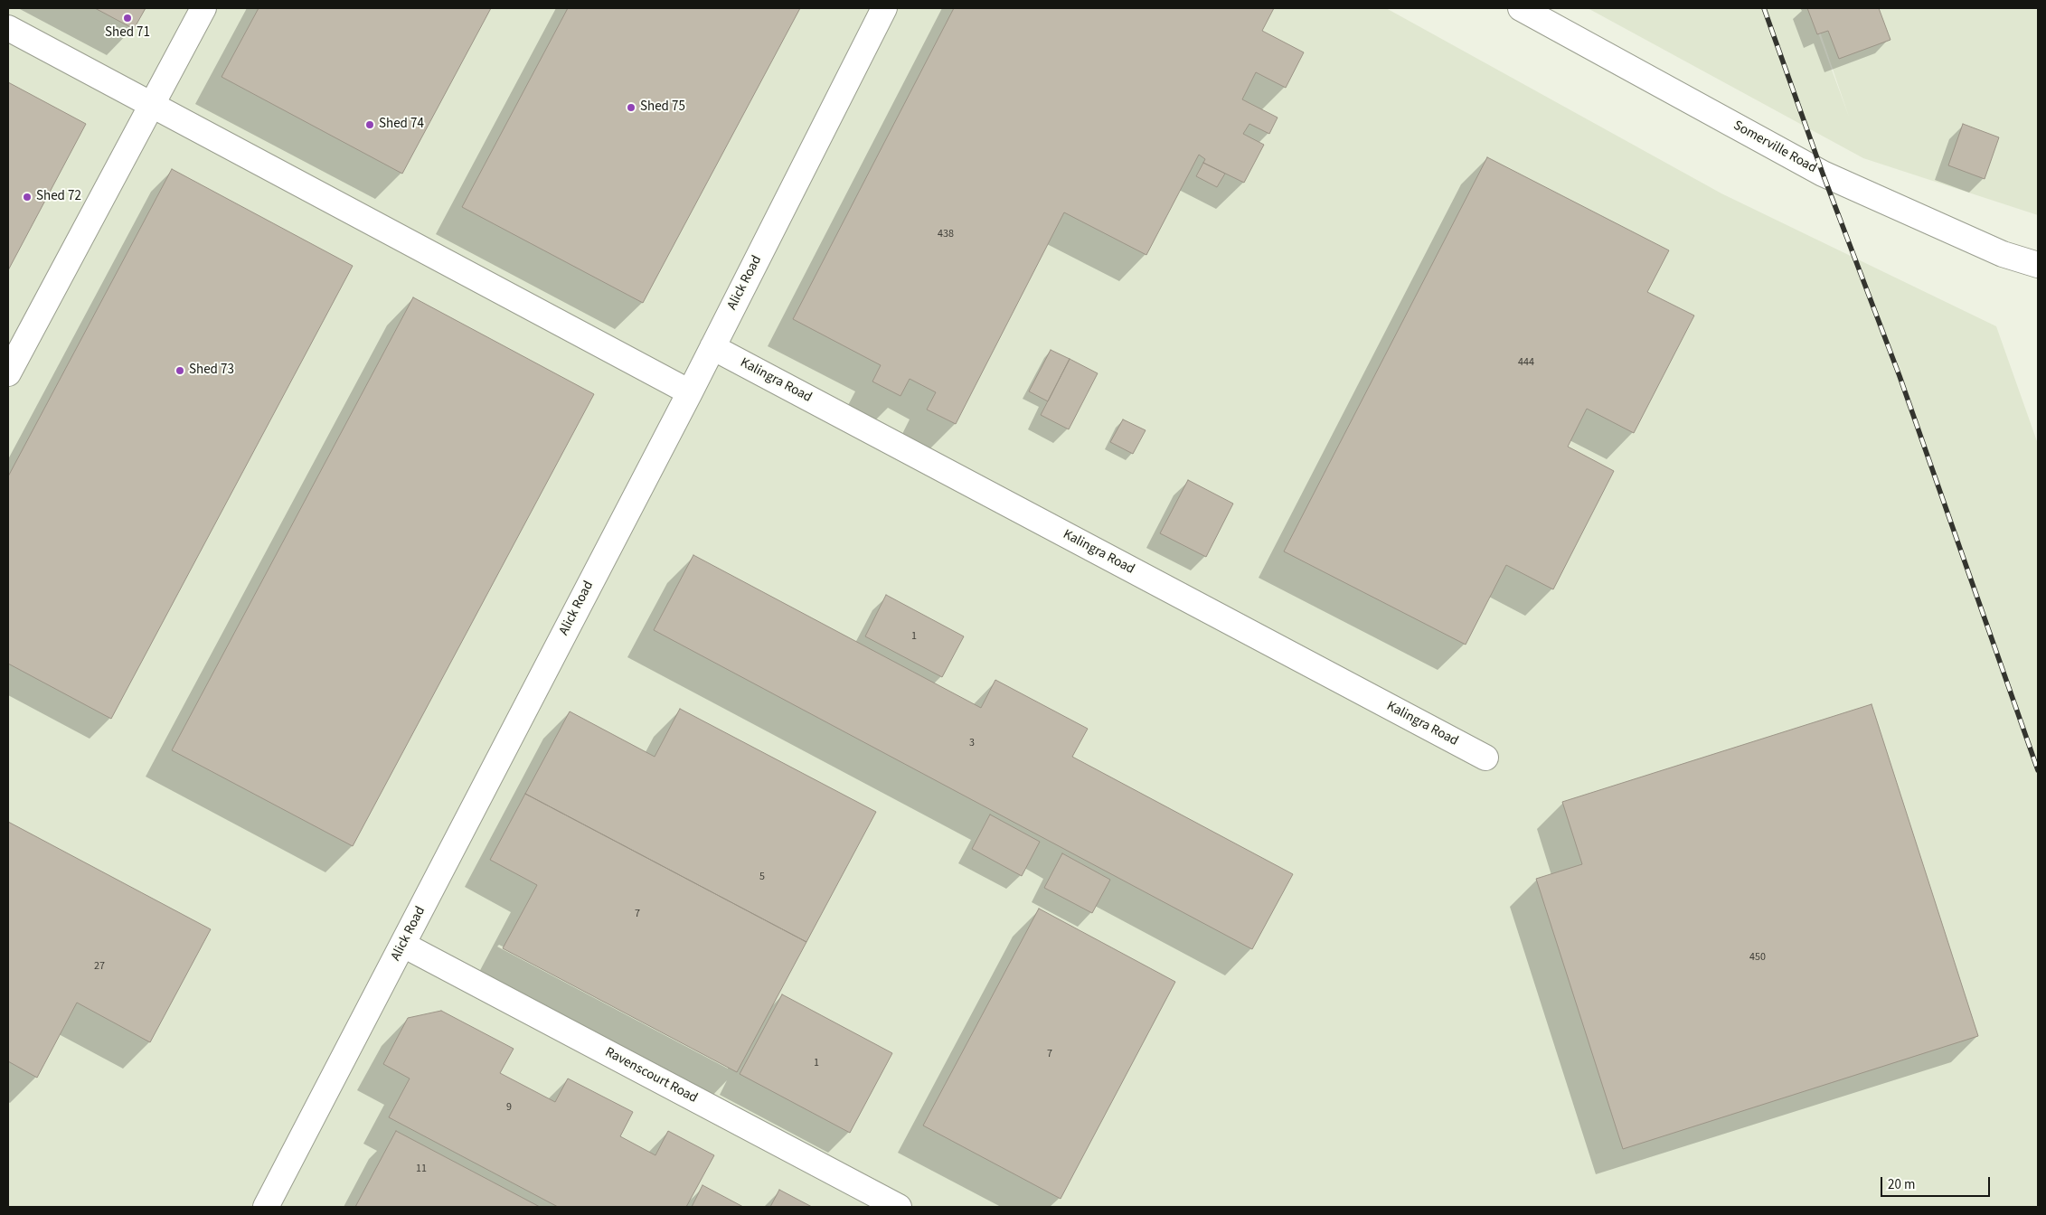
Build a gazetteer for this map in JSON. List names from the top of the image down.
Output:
{
  "streets": {
    "street": [
      "Somerville Road",
      "Alick Road",
      "Kalingra Road",
      "Ravenscourt Road"
    ]
  },
  "crossings": [
    ["Alick Road", "Kalingra Road"],
    ["Alick Road", "Ravenscourt Road"]
  ],
  "places": [
    "Shed 71",
    "Shed 75",
    "Shed 74",
    "Shed 72",
    "Shed 73"
  ],
  "house_numbers": [
    "438",
    "444",
    "1",
    "3",
    "5",
    "7",
    "450",
    "27",
    "7",
    "1",
    "9",
    "11"
  ],
  "scale_bar": "20 m"
}
